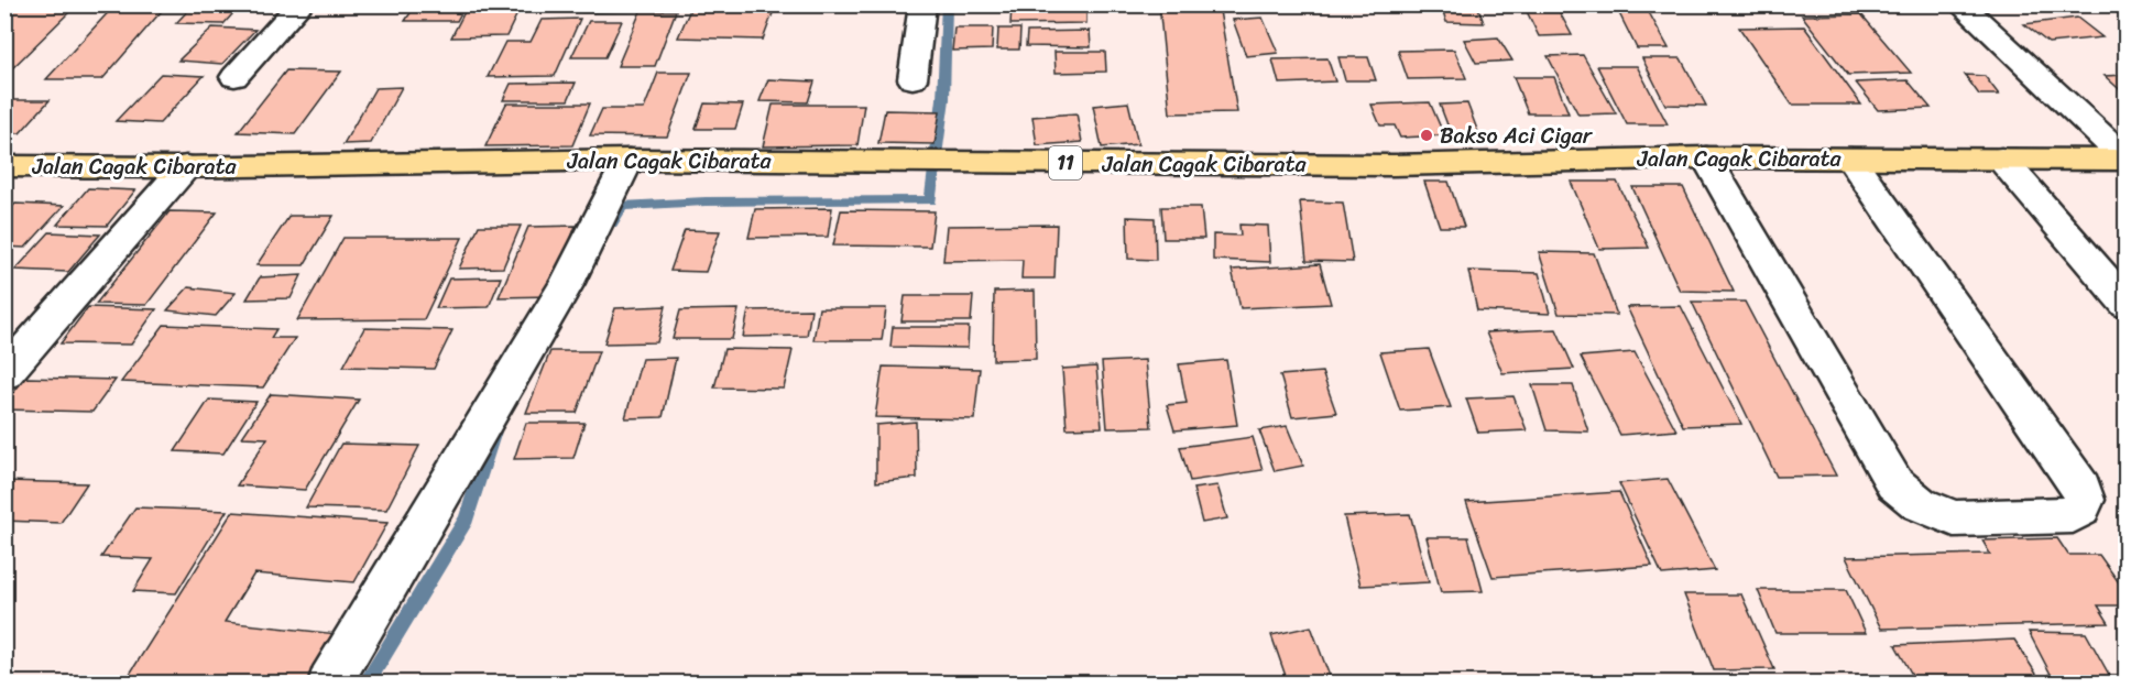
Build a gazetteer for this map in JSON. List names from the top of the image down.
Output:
{
  "streets": {
    "highway": ["Jalan Cagak Cibarata", "11"]
  },
  "places": ["Bakso Aci Cigar"]
}
